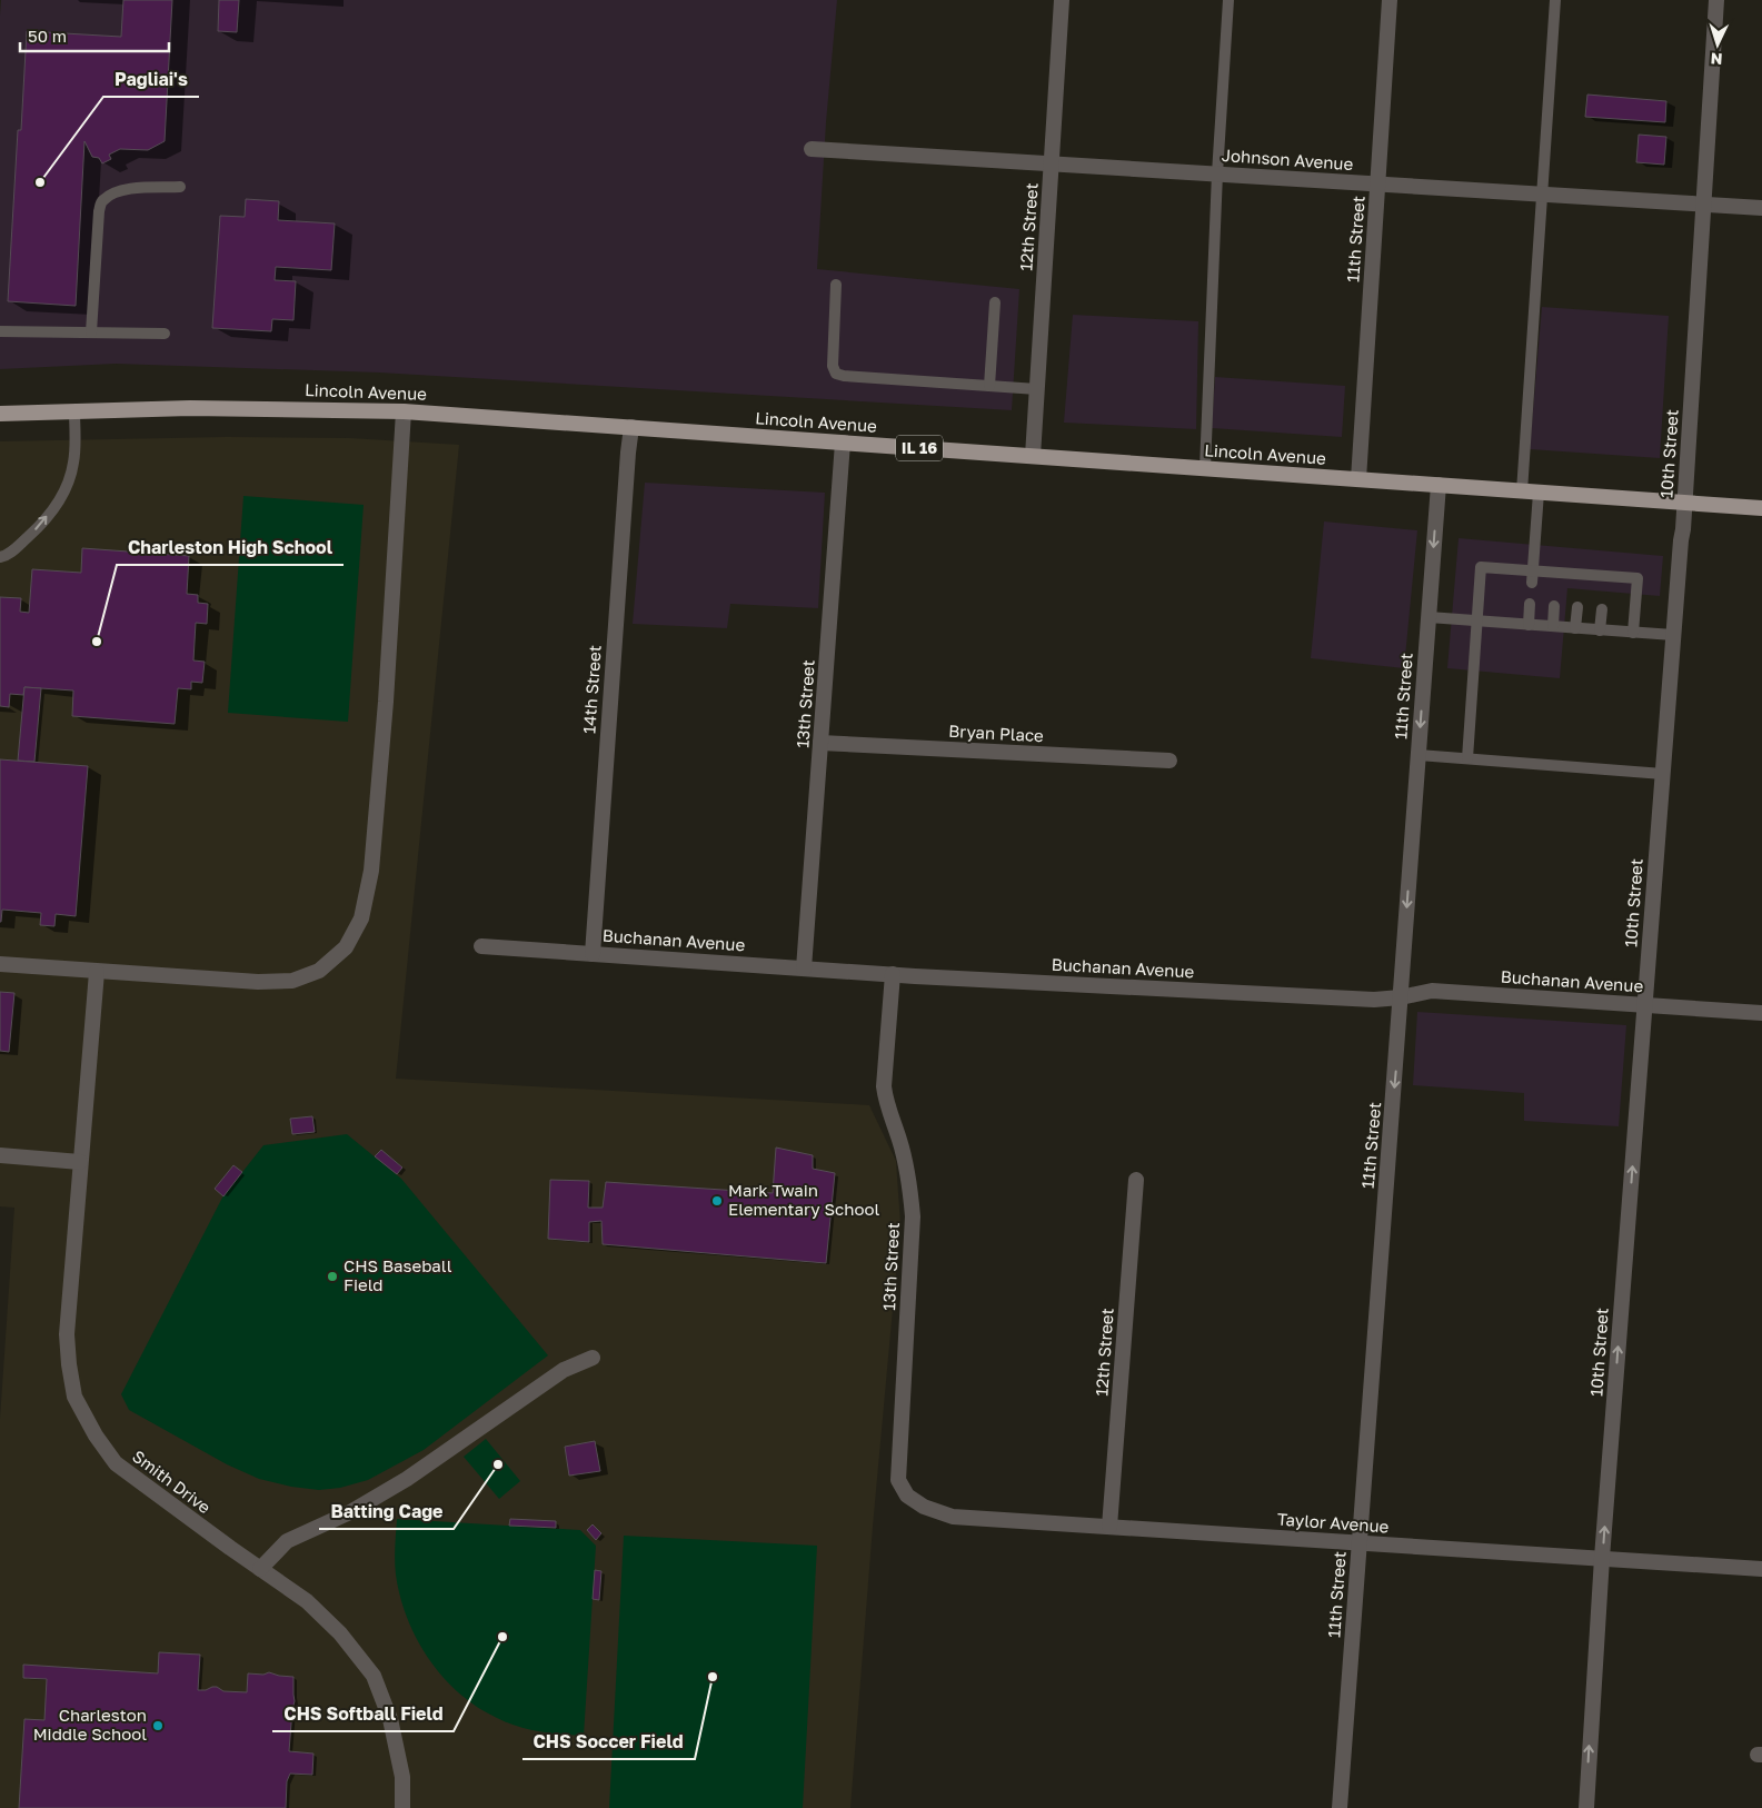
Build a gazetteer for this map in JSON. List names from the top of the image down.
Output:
{
  "streets": {
    "main road": ["Lincoln Avenue", "IL 16"],
    "street": [
      "Johnson Avenue",
      "12th Street",
      "11th Street",
      "10th Street",
      "14th Street",
      "13th Street",
      "Bryan Place",
      "Buchanan Avenue",
      "Smith Drive",
      "Taylor Avenue"
    ]
  },
  "crossings": [
    ["Johnson Avenue", "12th Street"],
    ["Johnson Avenue", "11th Street"],
    ["Johnson Avenue", "10th Street"],
    ["12th Street", "Lincoln Avenue"],
    ["12th Street", "Taylor Avenue"],
    ["11th Street", "Lincoln Avenue"],
    ["11th Street", "Buchanan Avenue"],
    ["11th Street", "Taylor Avenue"],
    ["Lincoln Avenue", "10th Street"],
    ["Lincoln Avenue", "14th Street"],
    ["Lincoln Avenue", "13th Street"],
    ["10th Street", "Buchanan Avenue"],
    ["10th Street", "Taylor Avenue"],
    ["14th Street", "Buchanan Avenue"],
    ["13th Street", "Bryan Place"],
    ["13th Street", "Buchanan Avenue"],
    ["13th Street", "Taylor Avenue"]
  ],
  "one_way": ["11th Street", "10th Street"],
  "places": [
    "Pagliai's",
    "Charleston High School",
    "Mark Twain Elementary School",
    "CHS Baseball Field",
    "Batting Cage",
    "CHS Softball Field",
    "CHS Soccer Field",
    "Charleston Middle School"
  ],
  "scale_bar": "50 m",
  "north": "bottom"
}
